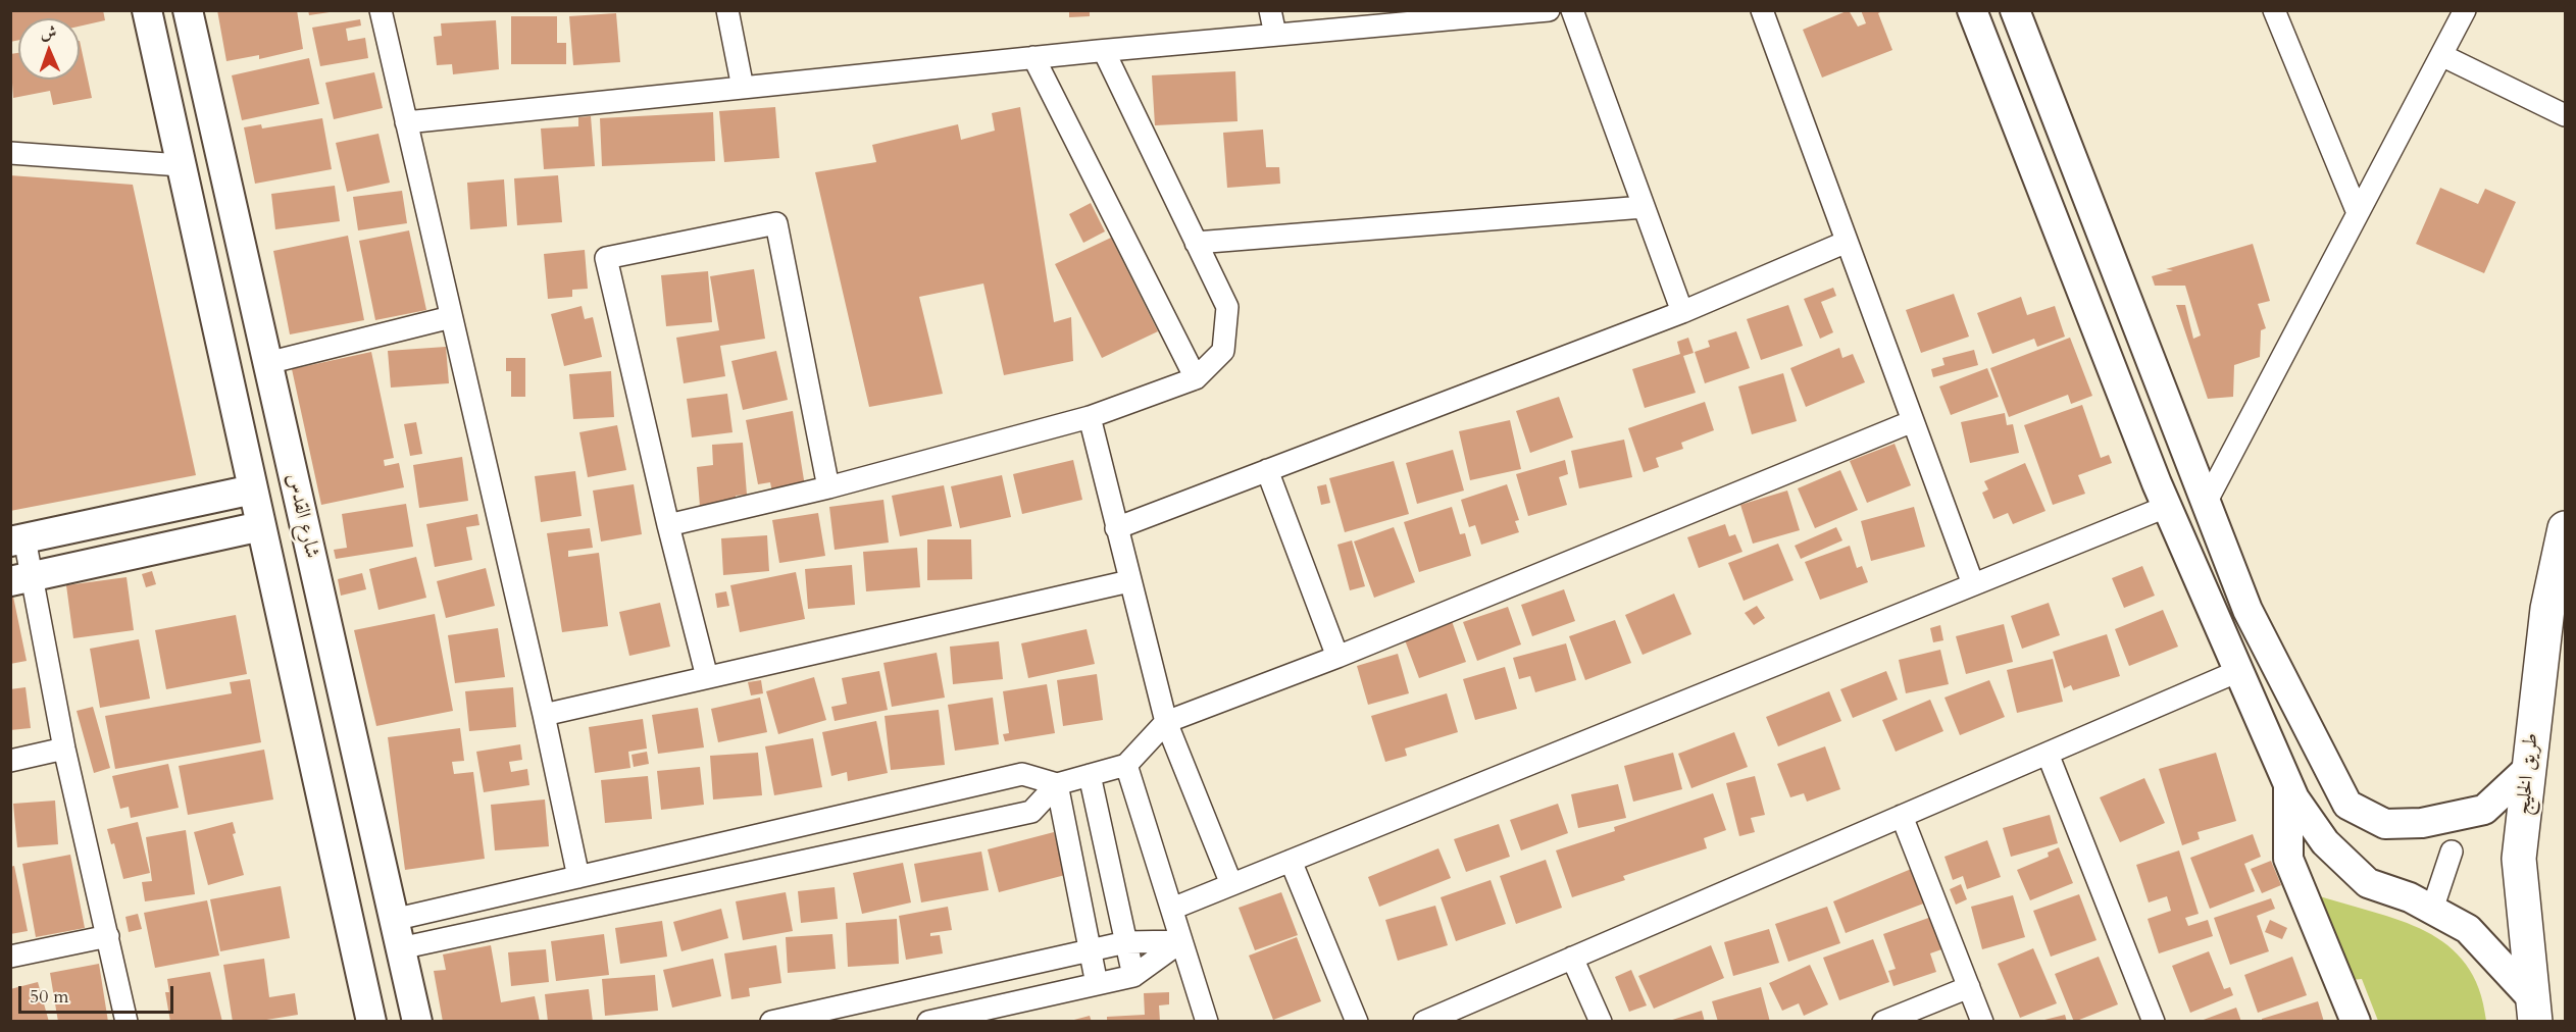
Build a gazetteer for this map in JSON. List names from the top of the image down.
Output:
{
  "streets": {
    "main road": ["طريق الخليج"],
    "street": ["شارع القدس"]
  },
  "scale_bar": "50 m",
  "north": "top"
}
